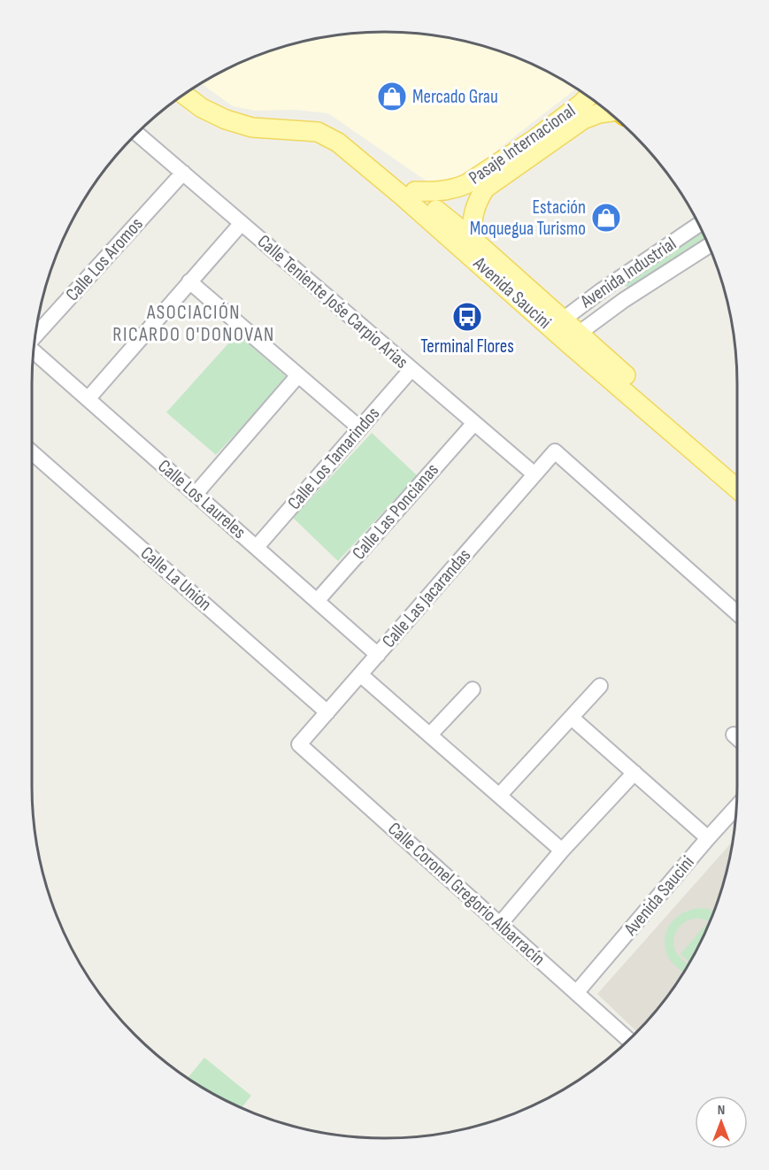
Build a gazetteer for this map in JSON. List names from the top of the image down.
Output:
{
  "streets": {
    "main road": ["Pasaje Internacional", "Avenida Saucini"],
    "street": [
      "Calle Los Aromos",
      "Avenida Industrial",
      "Calle Teniente Jośe Carpio Arias",
      "Calle Los Tamarindos",
      "Calle Los Laureles",
      "Calle Las Poncianas",
      "Calle La Unión",
      "Calle Las Jacarandas",
      "Calle Coronel Gregorio Albarracín"
    ]
  },
  "crossings": [
    ["Pasaje Internacional", "Avenida Saucini"],
    ["Calle Los Aromos", "Calle Teniente Jośe Carpio Arias"],
    ["Avenida Industrial", "Avenida Saucini"],
    ["Avenida Saucini", "Calle Coronel Gregorio Albarracín"],
    ["Calle Teniente Jośe Carpio Arias", "Calle Los Tamarindos"],
    ["Calle Teniente Jośe Carpio Arias", "Calle Las Poncianas"],
    ["Calle Teniente Jośe Carpio Arias", "Calle Las Jacarandas"],
    ["Calle Los Tamarindos", "Calle Los Laureles"],
    ["Calle Los Laureles", "Calle Las Poncianas"],
    ["Calle Los Laureles", "Calle Las Jacarandas"],
    ["Calle La Unión", "Calle Las Jacarandas"],
    ["Calle Las Jacarandas", "Calle Coronel Gregorio Albarracín"]
  ],
  "districts": ["ASOCIACIÓN RICARDO O'DONOVAN"],
  "places": {
    "shop": ["Mercado Grau", "Estación Moquegua Turismo"],
    "bus stop": ["Terminal Flores"]
  },
  "north": "top"
}
